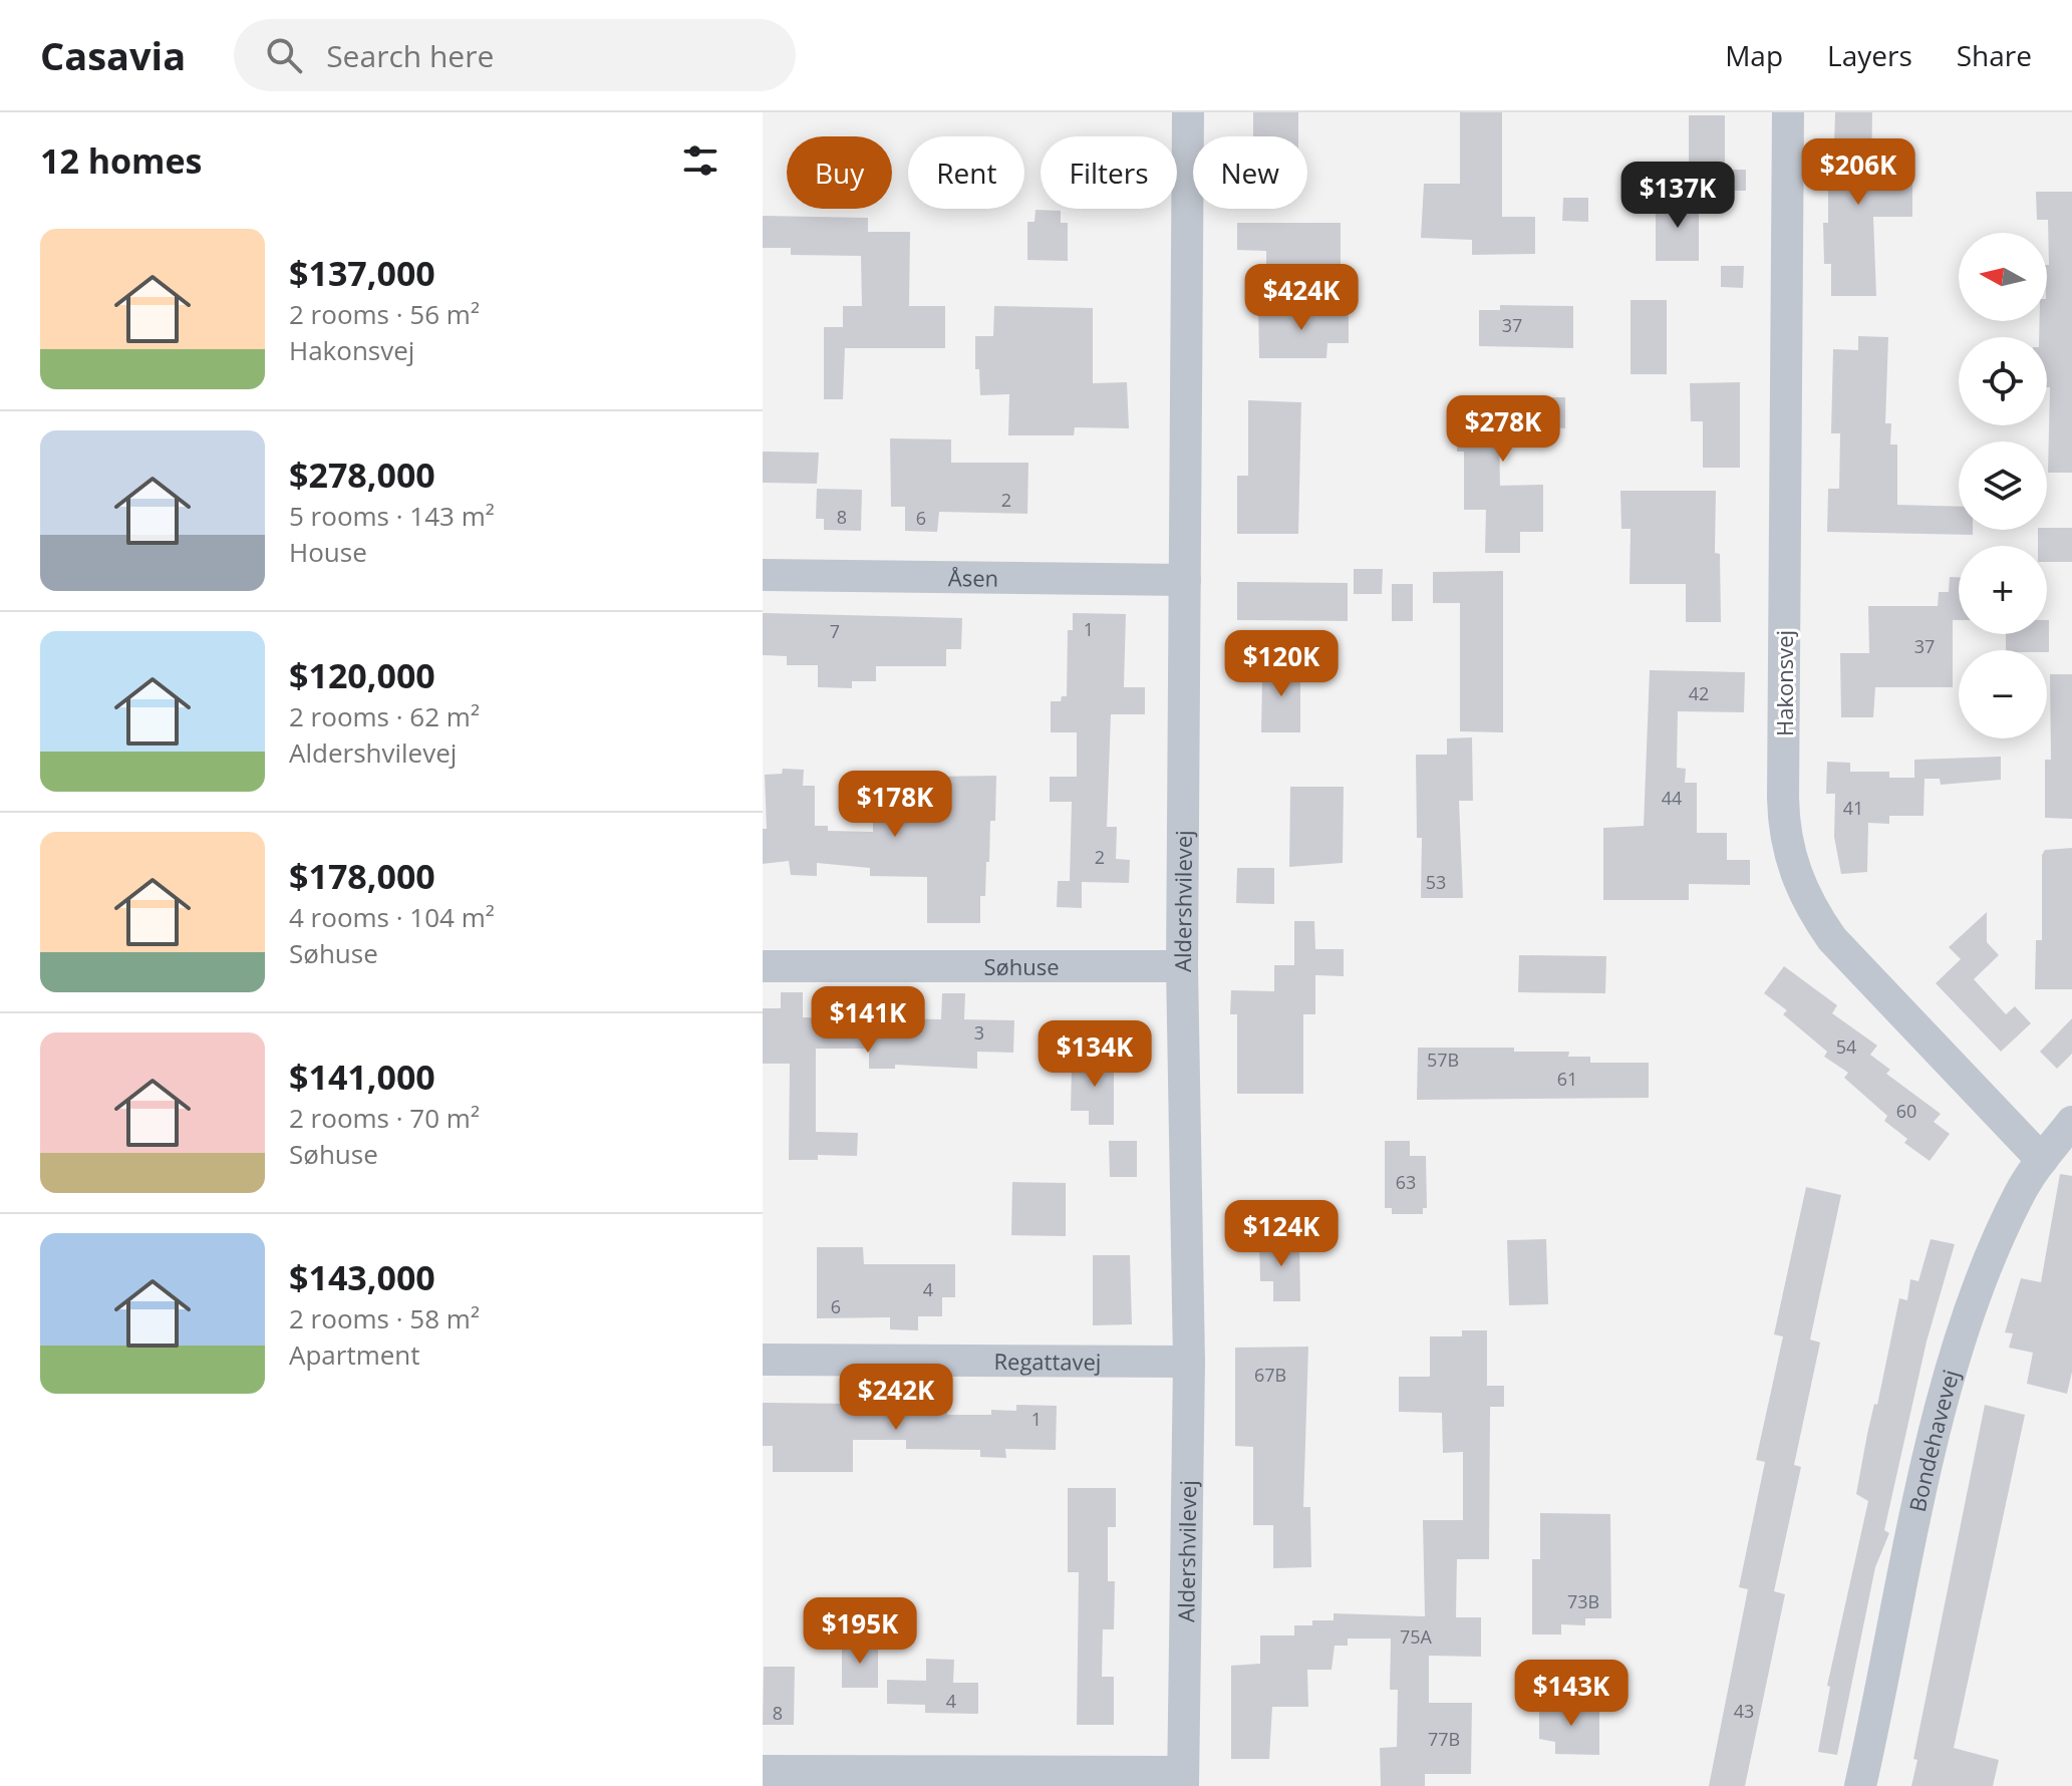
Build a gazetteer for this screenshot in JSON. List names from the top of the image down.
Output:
{
  "streets": {
    "street": [
      "Åsen",
      "Hakonsvej",
      "Aldershvilevej",
      "Søhuse",
      "Regattavej",
      "Bondehavevej"
    ]
  },
  "crossings": [
    ["Åsen", "Aldershvilevej"],
    ["Hakonsvej", "Bondehavevej"],
    ["Aldershvilevej", "Søhuse"],
    ["Aldershvilevej", "Regattavej"]
  ],
  "house_numbers": [
    "37",
    "2",
    "8",
    "6",
    "1",
    "7",
    "37",
    "42",
    "44",
    "41",
    "2",
    "53",
    "3",
    "54",
    "57B",
    "61",
    "60",
    "63",
    "4",
    "6",
    "67B",
    "1",
    "73B",
    "75A",
    "4",
    "43",
    "8",
    "77B"
  ],
  "north": "left",
  "page": {
    "header": "Casavia",
    "search": "Search here",
    "nav": ["Map", "Layers", "Share"],
    "heading": "12 homes",
    "chip": [
      "Buy",
      "Rent",
      "Filters",
      "New"
    ],
    "price": [
      "$206K",
      "$137K",
      "$424K",
      "$278K",
      "$120K",
      "$178K",
      "$141K",
      "$134K",
      "$124K",
      "$242K",
      "$195K",
      "$143K"
    ],
    "list": [
      {
        "name": "$137,000",
        "note": "2 rooms · 56 m² · Hakonsvej"
      },
      {
        "name": "$278,000",
        "note": "5 rooms · 143 m² · House"
      },
      {
        "name": "$120,000",
        "note": "2 rooms · 62 m² · Aldershvilevej"
      },
      {
        "name": "$178,000",
        "note": "4 rooms · 104 m² · Søhuse"
      },
      {
        "name": "$141,000",
        "note": "2 rooms · 70 m² · Søhuse"
      },
      {
        "name": "$143,000",
        "note": "2 rooms · 58 m² · Apartment"
      }
    ],
    "map_buttons": ["+", "−"]
  }
}
